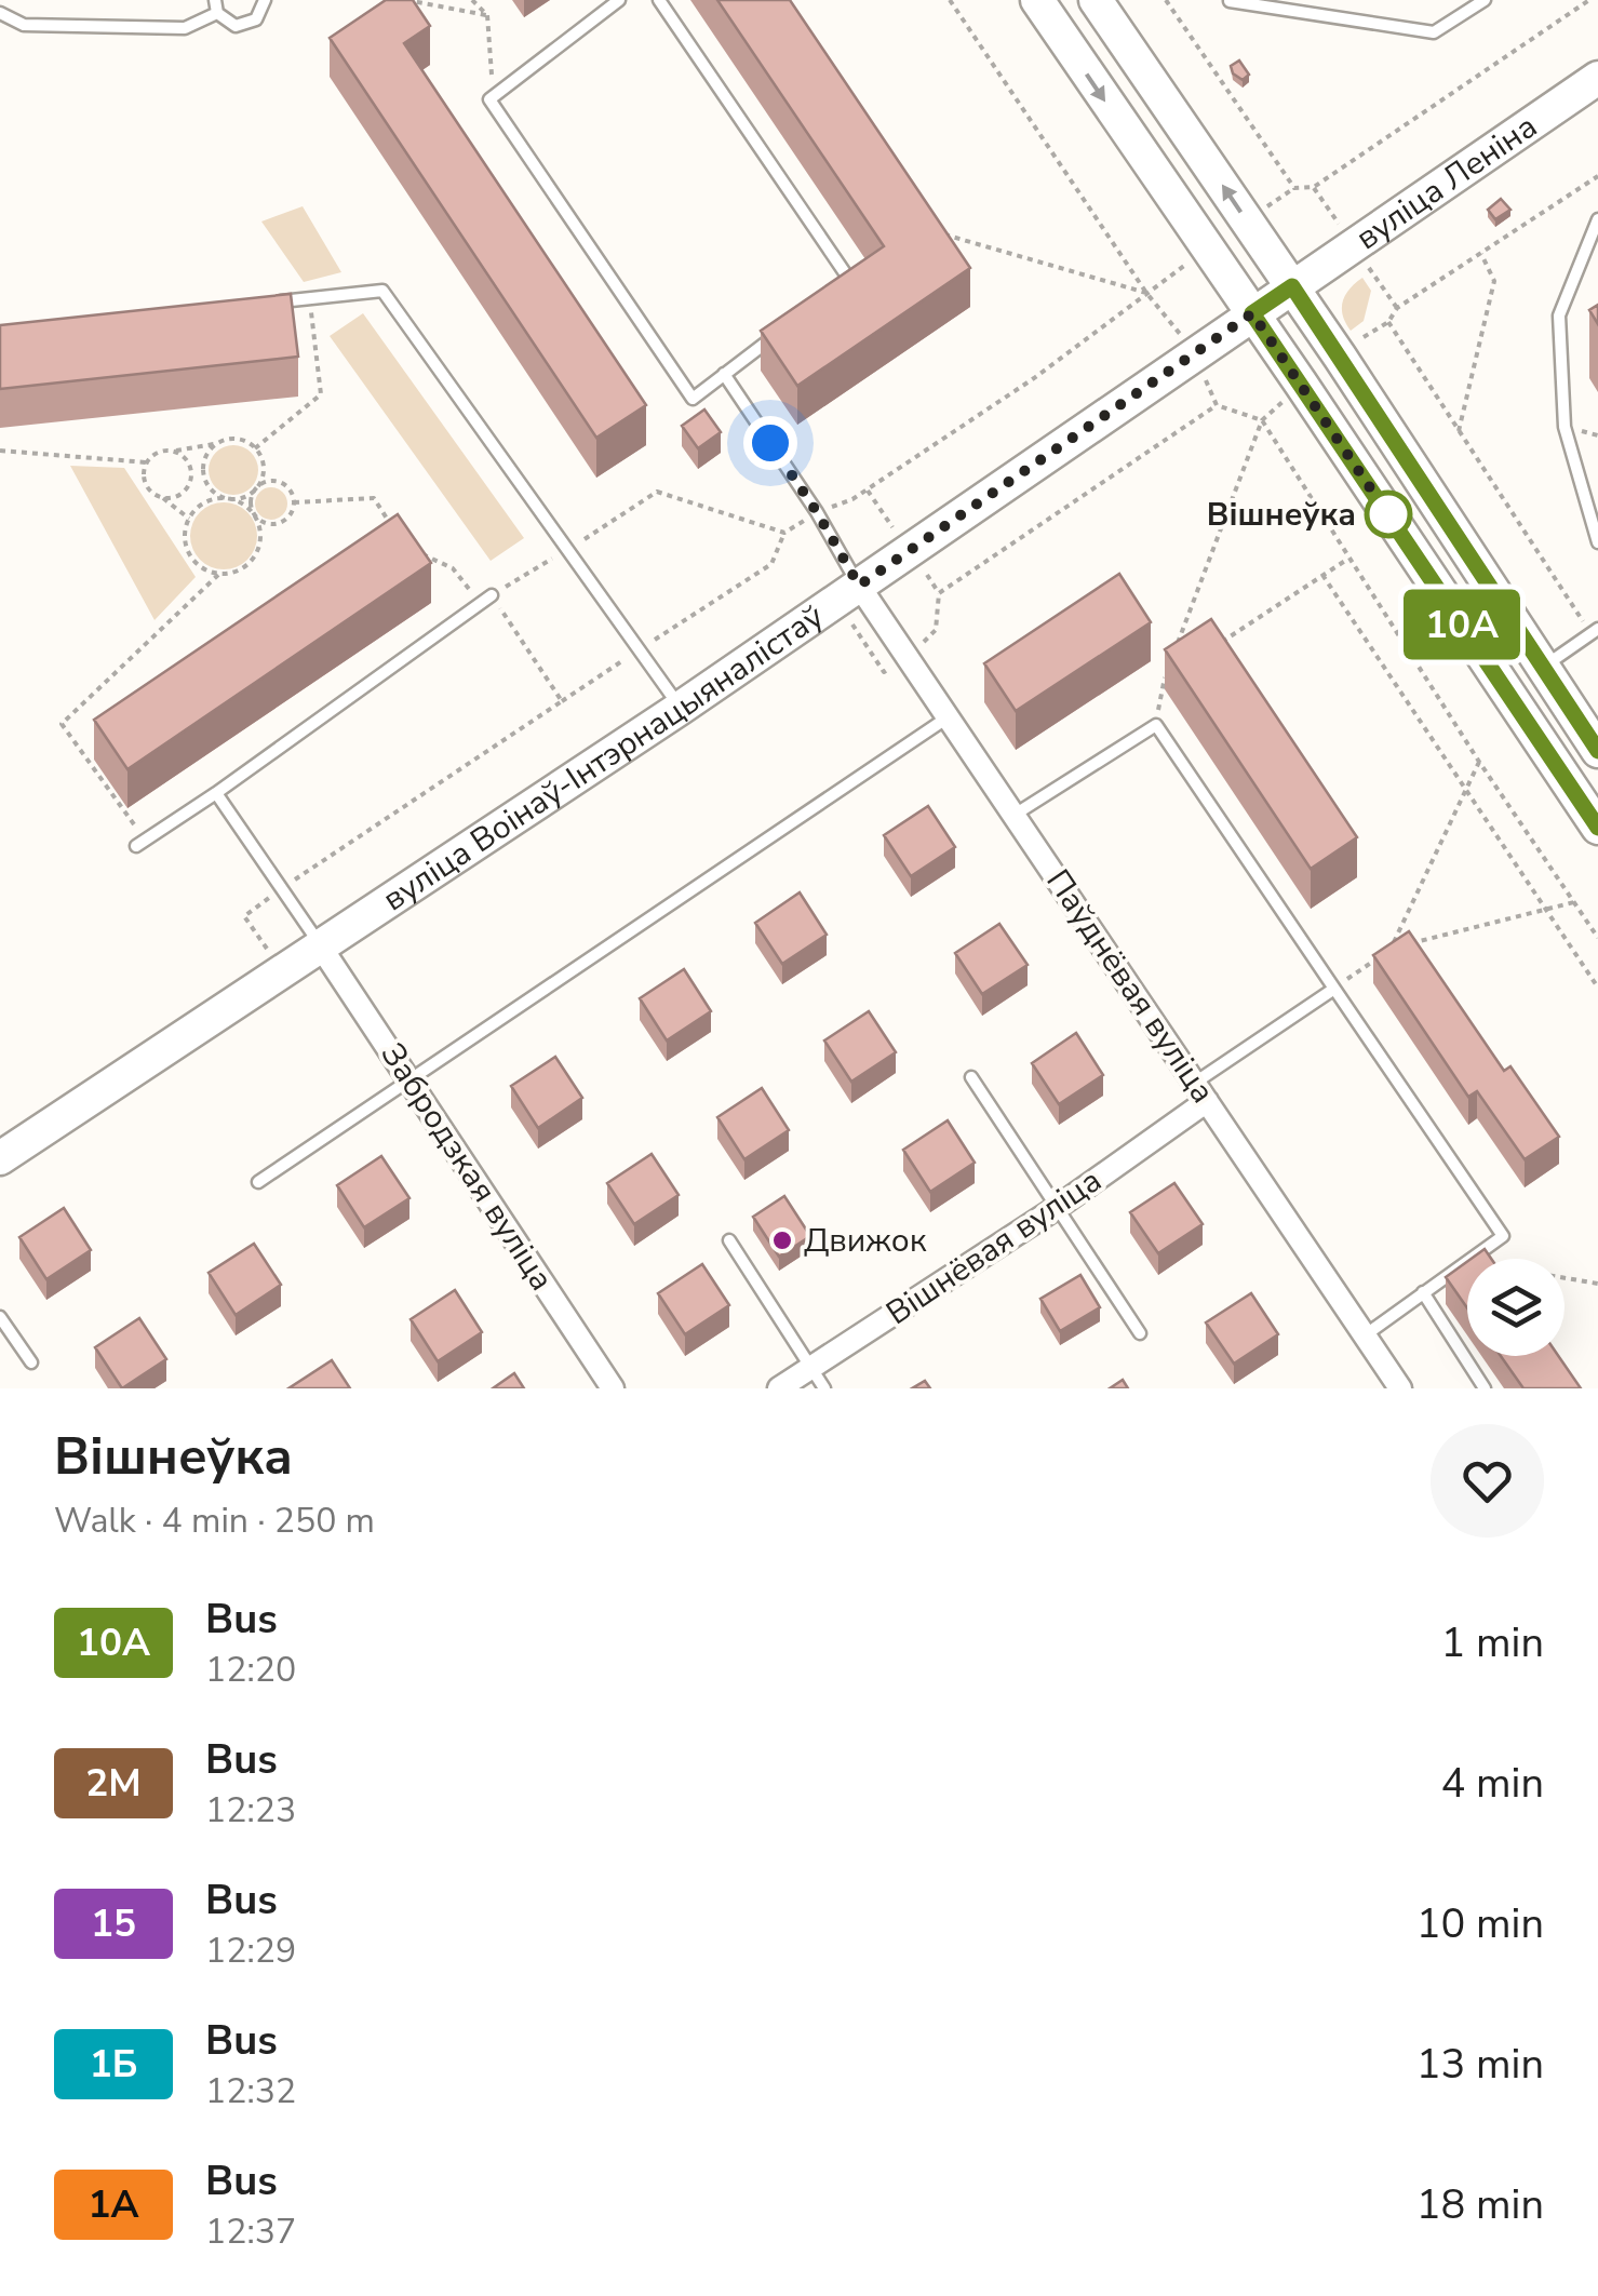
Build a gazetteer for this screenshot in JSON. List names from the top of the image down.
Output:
{
  "streets": {
    "main road": ["вуліца Леніна", "вуліца Воінаў-Інтэрнацыяналістаў"],
    "street": ["Паўднёвая вуліца", "Забродзкая вуліца", "Вішнёвая вуліца"]
  },
  "crossings": [
    ["вуліца Леніна", "вуліца Воінаў-Інтэрнацыяналістаў"],
    ["вуліца Воінаў-Інтэрнацыяналістаў", "Паўднёвая вуліца"],
    ["вуліца Воінаў-Інтэрнацыяналістаў", "Забродзкая вуліца"],
    ["Паўднёвая вуліца", "Вішнёвая вуліца"]
  ],
  "places": ["Вішнеўка", "Движок"],
  "lines": ["bus line 10A"],
  "page": {
    "on_map": "10A",
    "heading": ["Вішнеўка", "Walk · 4 min · 250 m"],
    "list": [
      {
        "mark": "10A",
        "name": "Bus",
        "note": "12:20",
        "value": "1 min"
      },
      {
        "mark": "2М",
        "name": "Bus",
        "note": "12:23",
        "value": "4 min"
      },
      {
        "mark": "15",
        "name": "Bus",
        "note": "12:29",
        "value": "10 min"
      },
      {
        "mark": "1Б",
        "name": "Bus",
        "note": "12:32",
        "value": "13 min"
      },
      {
        "mark": "1А",
        "name": "Bus",
        "note": "12:37",
        "value": "18 min"
      }
    ]
  }
}
